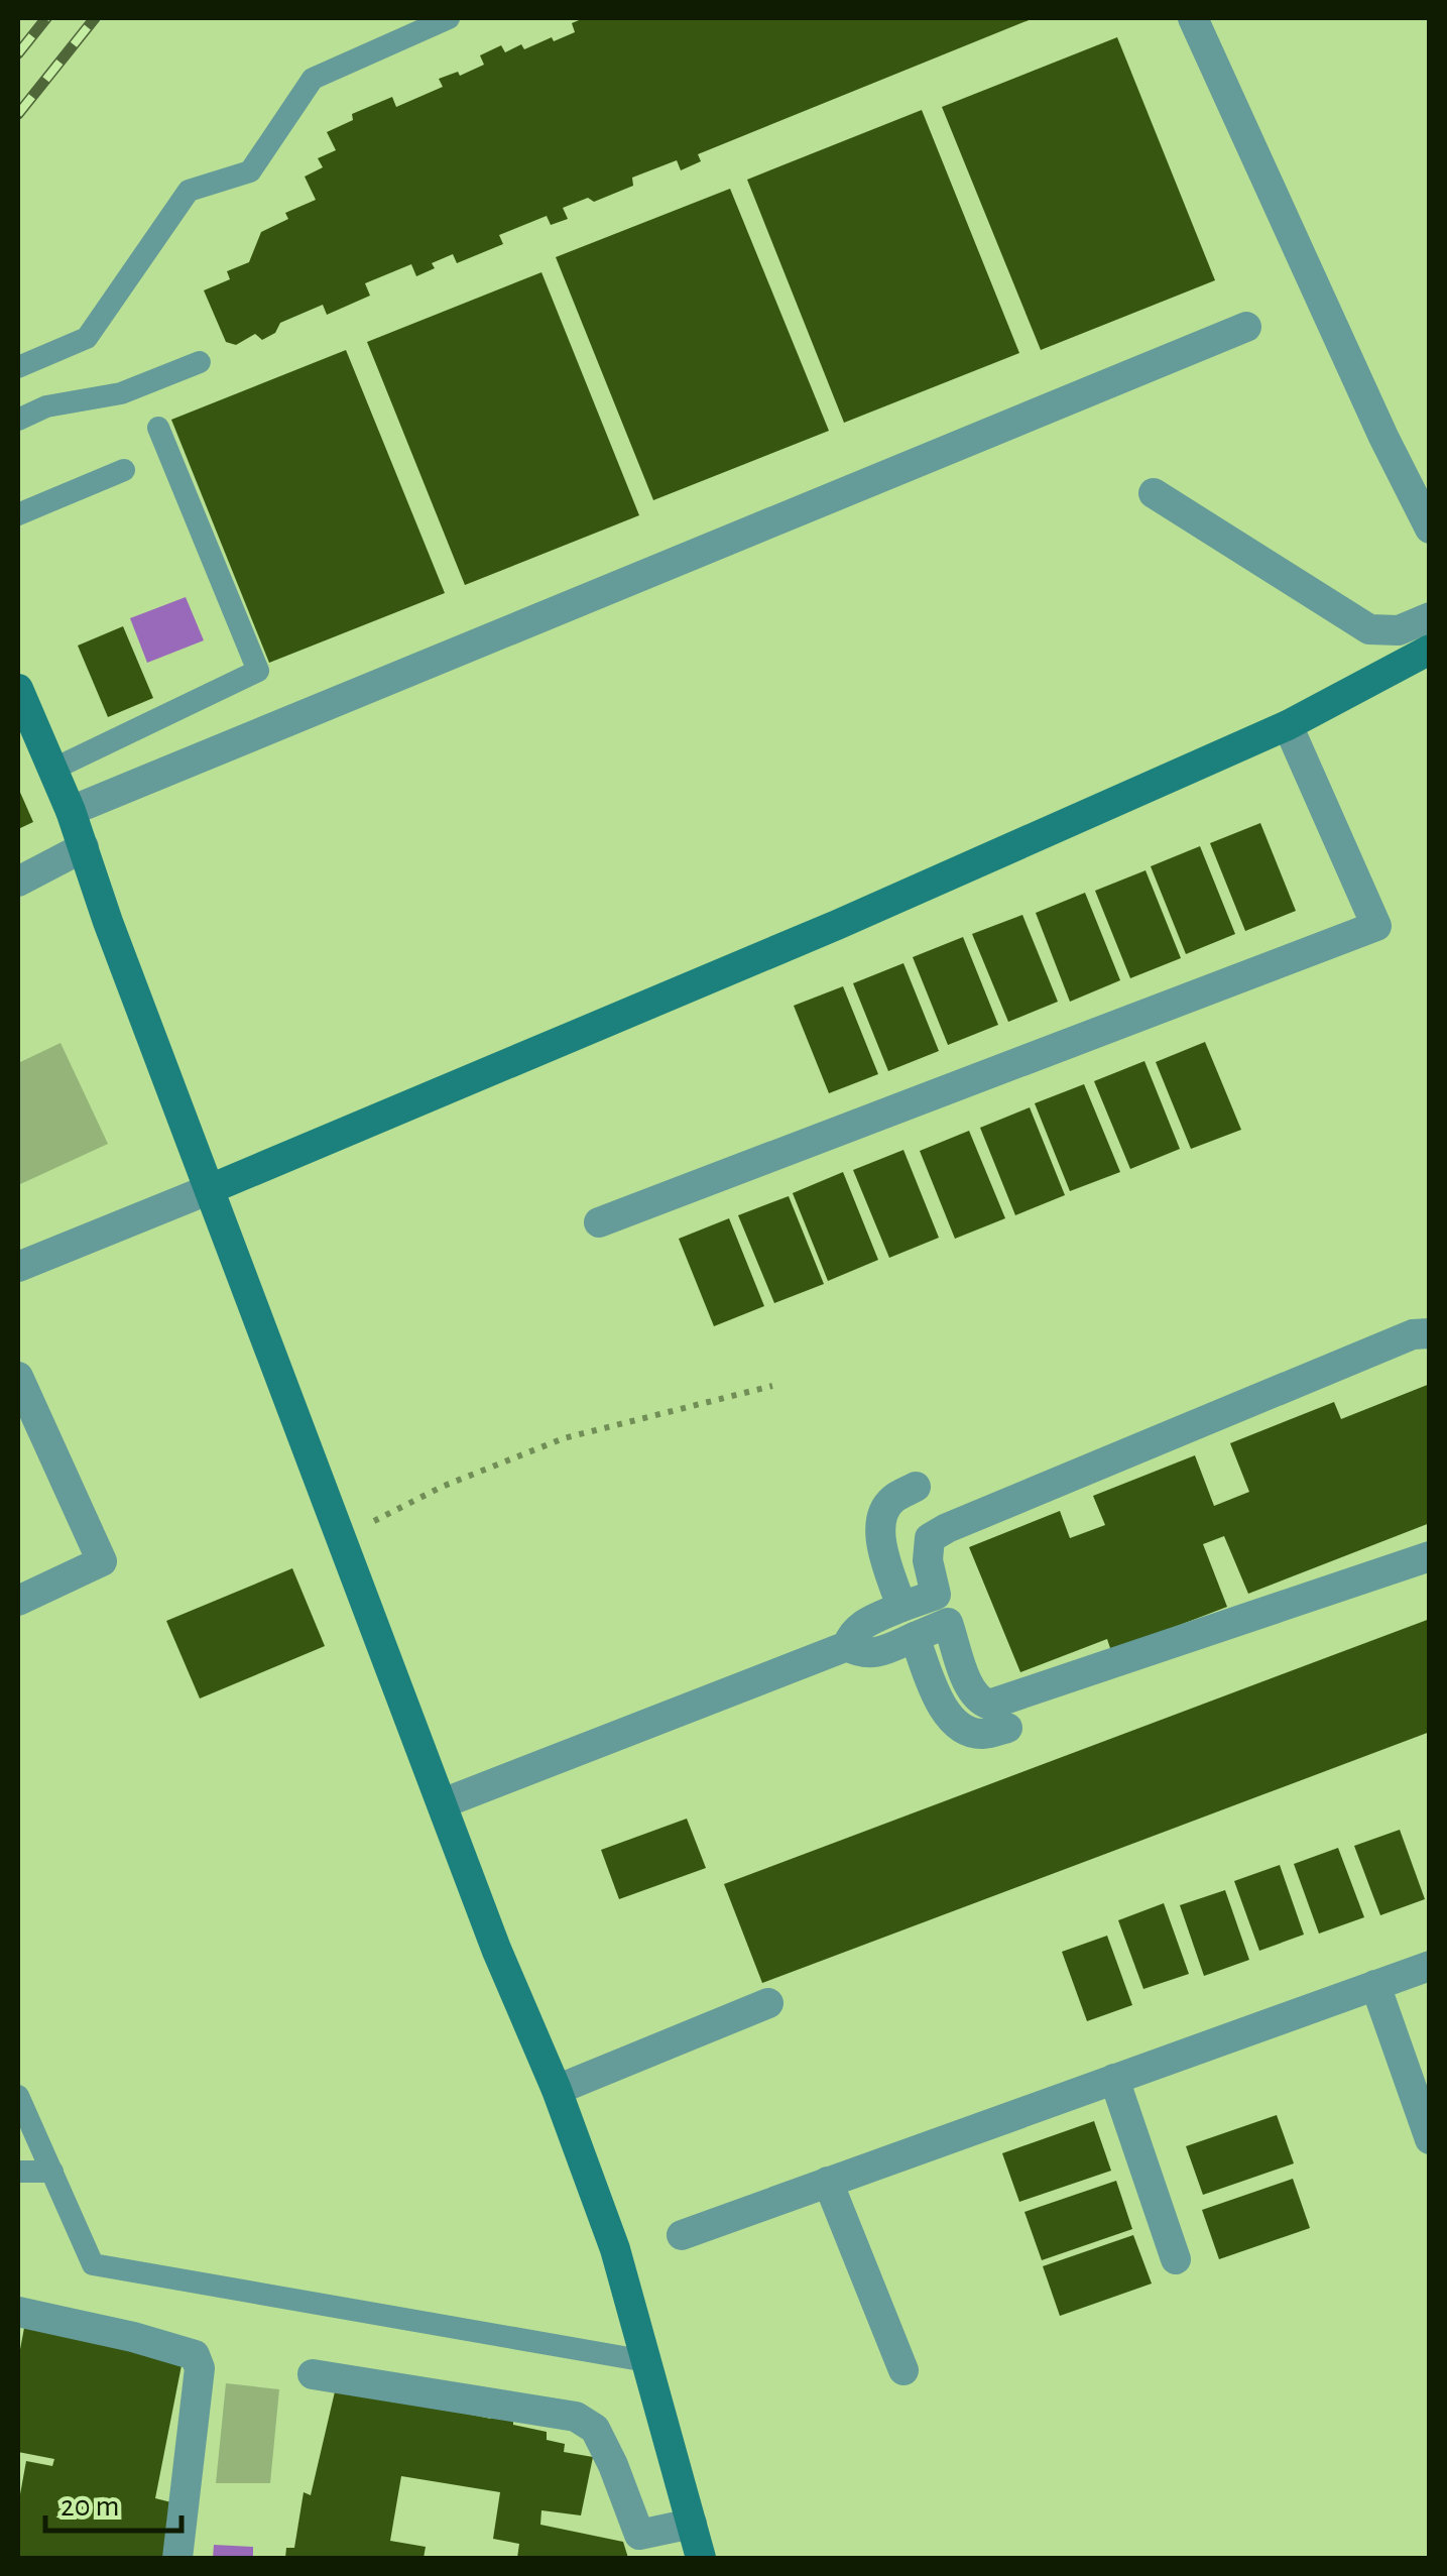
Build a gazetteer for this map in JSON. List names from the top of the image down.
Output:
{
  "scale_bar": "20 m"
}
